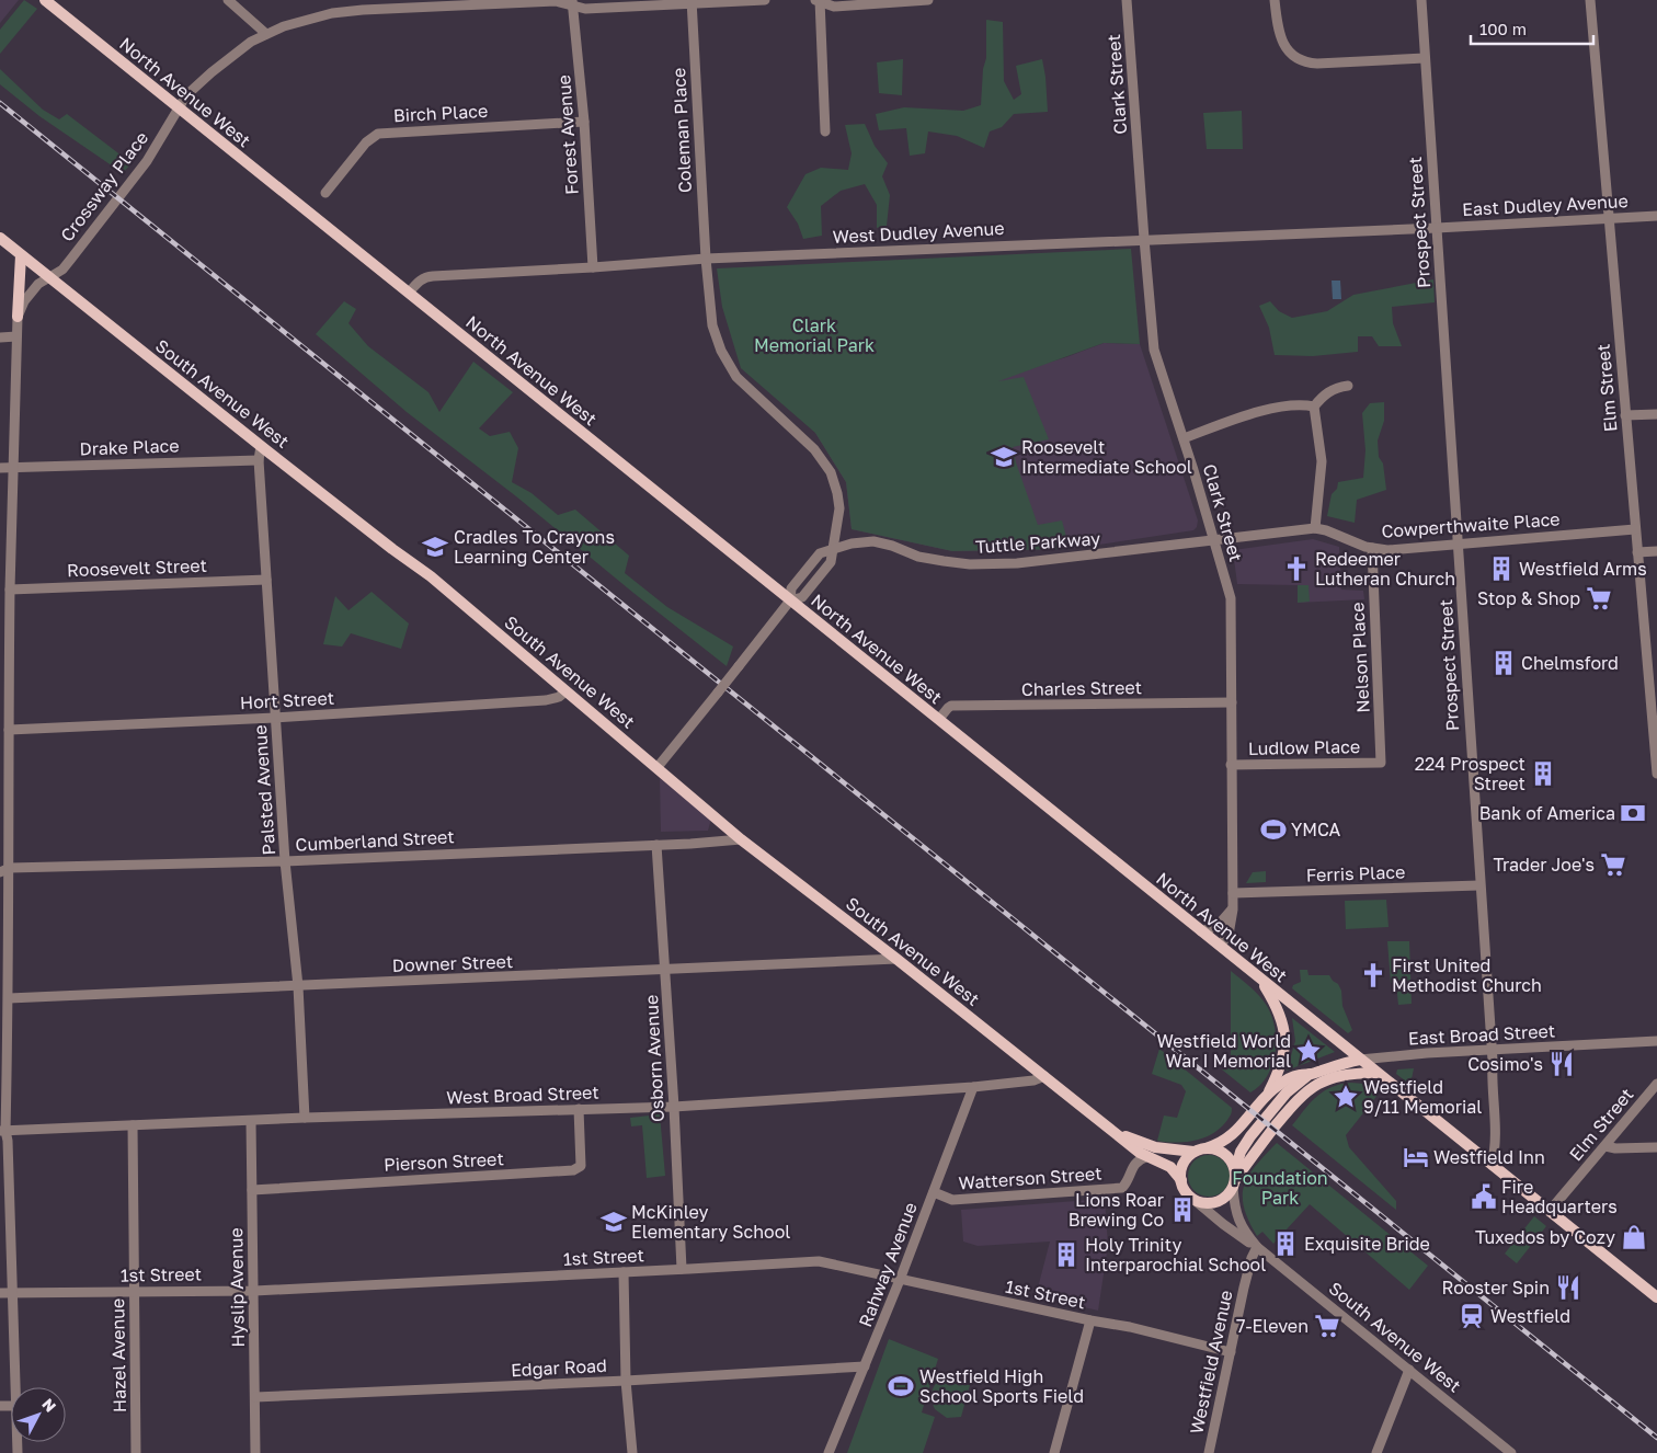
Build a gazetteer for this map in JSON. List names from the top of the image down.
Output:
{
  "streets": {
    "main road": ["North Avenue West", "South Avenue West", "East Broad Street"],
    "street": [
      "Clark Street",
      "Birch Place",
      "Coleman Place",
      "Forest Avenue",
      "Crossway Place",
      "East Dudley Avenue",
      "Prospect Street",
      "West Dudley Avenue",
      "Elm Street",
      "Drake Place",
      "Cowperthwaite Place",
      "Tuttle Parkway",
      "Roosevelt Street",
      "Nelson Place",
      "Charles Street",
      "Hort Street",
      "Ludlow Place",
      "Palsted Avenue",
      "Cumberland Street",
      "Ferris Place",
      "Downer Street",
      "Osborn Avenue",
      "West Broad Street",
      "Pierson Street",
      "Watterson Street",
      "1st Street",
      "Rahway Avenue",
      "Hyslip Avenue",
      "Hazel Avenue",
      "Westfield Avenue",
      "Edgar Road"
    ]
  },
  "crossings": [
    ["Clark Street", "North Avenue West"],
    ["Clark Street", "West Dudley Avenue"],
    ["Clark Street", "Cowperthwaite Place"],
    ["Clark Street", "Tuttle Parkway"],
    ["Clark Street", "Charles Street"],
    ["Clark Street", "Ludlow Place"],
    ["Clark Street", "Ferris Place"],
    ["North Avenue West", "Crossway Place"],
    ["North Avenue West", "Prospect Street"],
    ["North Avenue West", "West Dudley Avenue"],
    ["North Avenue West", "Elm Street"],
    ["North Avenue West", "Charles Street"],
    ["North Avenue West", "East Broad Street"],
    ["Birch Place", "Forest Avenue"],
    ["Coleman Place", "Crossway Place"],
    ["Coleman Place", "West Dudley Avenue"],
    ["Forest Avenue", "Crossway Place"],
    ["Forest Avenue", "West Dudley Avenue"],
    ["Crossway Place", "South Avenue West"],
    ["East Dudley Avenue", "Prospect Street"],
    ["East Dudley Avenue", "West Dudley Avenue"],
    ["East Dudley Avenue", "Elm Street"],
    ["Prospect Street", "West Dudley Avenue"],
    ["Prospect Street", "Cowperthwaite Place"],
    ["Prospect Street", "Ferris Place"],
    ["Prospect Street", "East Broad Street"],
    ["Elm Street", "Cowperthwaite Place"],
    ["South Avenue West", "Hort Street"],
    ["South Avenue West", "Palsted Avenue"],
    ["South Avenue West", "Cumberland Street"],
    ["South Avenue West", "Downer Street"],
    ["South Avenue West", "East Broad Street"],
    ["South Avenue West", "West Broad Street"],
    ["South Avenue West", "Watterson Street"],
    ["South Avenue West", "Westfield Avenue"],
    ["Drake Place", "Palsted Avenue"],
    ["Cowperthwaite Place", "Tuttle Parkway"],
    ["Cowperthwaite Place", "Nelson Place"],
    ["Roosevelt Street", "Palsted Avenue"],
    ["Nelson Place", "Ludlow Place"],
    ["Hort Street", "Palsted Avenue"],
    ["Palsted Avenue", "Cumberland Street"],
    ["Palsted Avenue", "Downer Street"],
    ["Palsted Avenue", "West Broad Street"],
    ["Cumberland Street", "Osborn Avenue"],
    ["Downer Street", "Osborn Avenue"],
    ["Osborn Avenue", "West Broad Street"],
    ["Osborn Avenue", "1st Street"],
    ["West Broad Street", "Pierson Street"],
    ["West Broad Street", "Rahway Avenue"],
    ["West Broad Street", "Hyslip Avenue"],
    ["West Broad Street", "Hazel Avenue"],
    ["Pierson Street", "Hyslip Avenue"],
    ["Watterson Street", "Rahway Avenue"],
    ["1st Street", "Rahway Avenue"],
    ["1st Street", "Hyslip Avenue"],
    ["1st Street", "Hazel Avenue"],
    ["1st Street", "Westfield Avenue"],
    ["Rahway Avenue", "Edgar Road"],
    ["Hyslip Avenue", "Edgar Road"]
  ],
  "parks": ["Clark Memorial Park", "Foundation Park"],
  "places": {
    "school or university": ["Roosevelt Intermediate School", "Cradles To Crayons Learning Center", "McKinley Elementary School"],
    "church": ["Redeemer Lutheran Church", "First United Methodist Church"],
    "building": [
      "Westfield Arms",
      "Chelmsford",
      "224 Prospect Street",
      "Lions Roar Brewing Co",
      "Exquisite Bride",
      "Holy Trinity Interparochial School"
    ],
    "supermarket": ["Stop & Shop", "Trader Joe's", "7-Eleven"],
    "bank": ["Bank of America"],
    "sports": ["YMCA", "Westfield High School Sports Field"],
    "place": ["Westfield World War I Memorial", "Westfield 9/11 Memorial"],
    "restaurant": ["Cosimo's", "Rooster Spin"],
    "hotel": ["Westfield Inn"],
    "public building": ["Fire Headquarters"],
    "shop": ["Tuxedos by Cozy"],
    "station": ["Westfield"]
  },
  "scale_bar": "100 m",
  "north": "top right"
}
